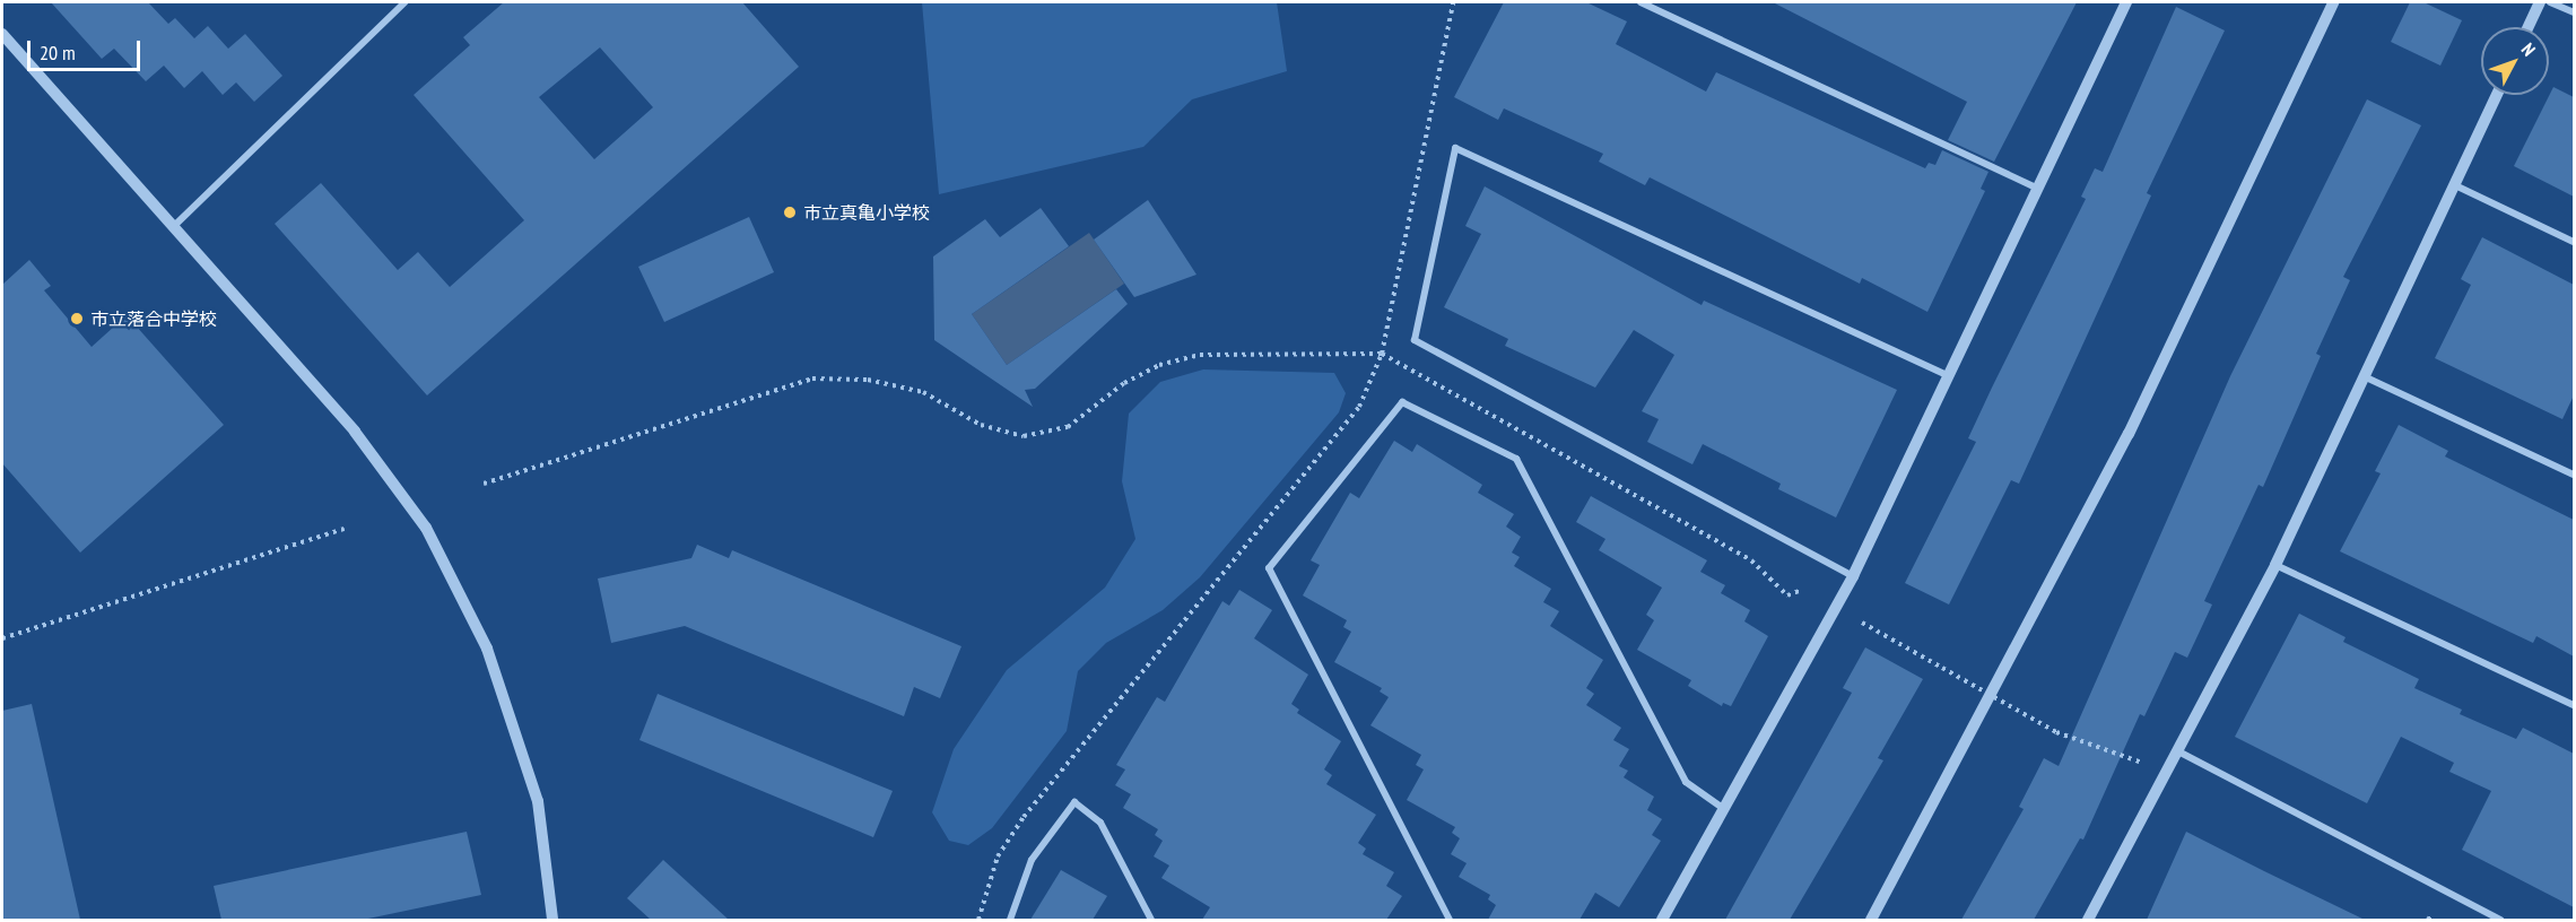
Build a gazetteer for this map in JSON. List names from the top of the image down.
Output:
{
  "places": ["市立真亀小学校", "市立落合中学校"],
  "scale_bar": "20 m",
  "north": "top right"
}
